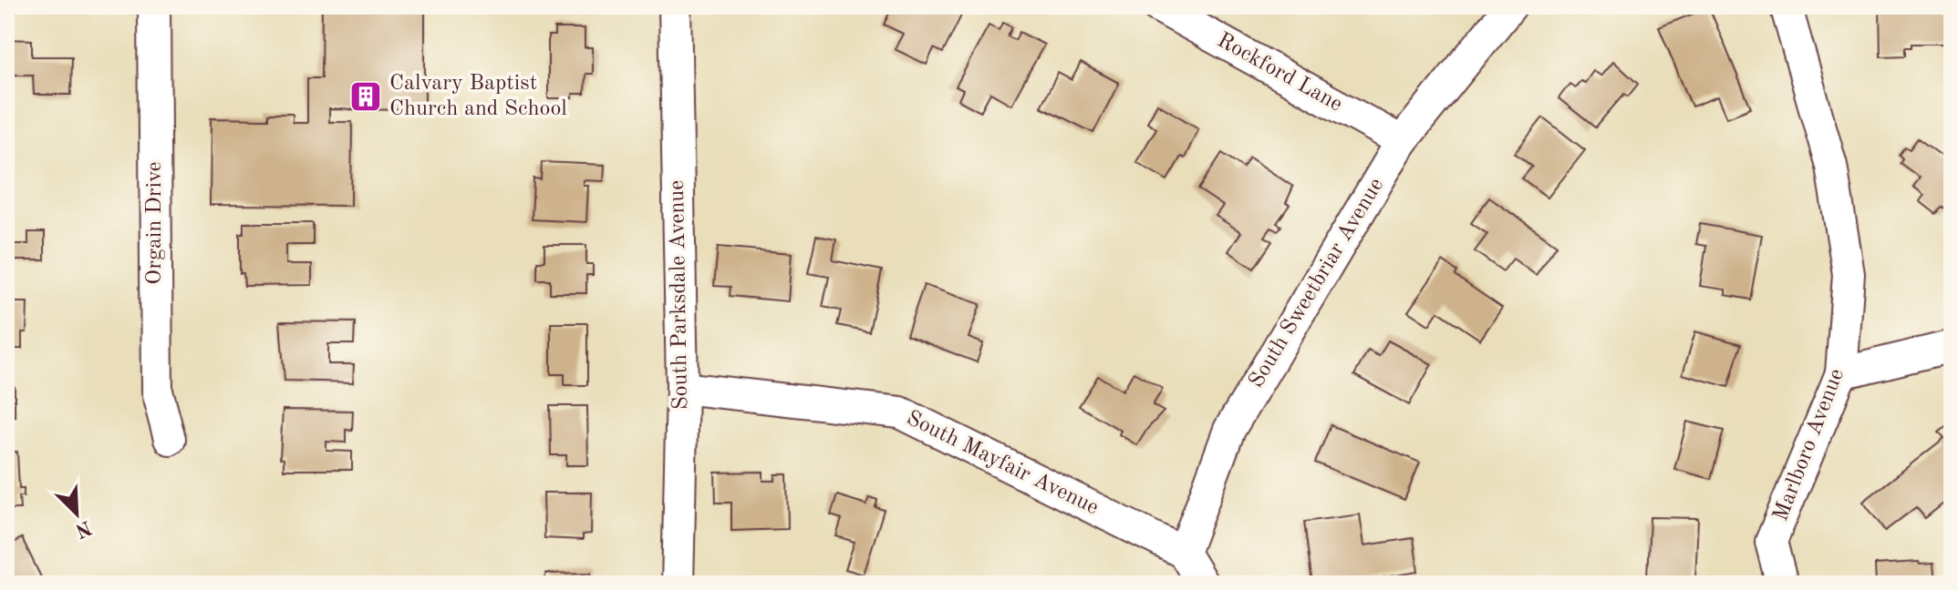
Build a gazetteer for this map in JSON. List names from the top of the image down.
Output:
{
  "streets": {
    "street": [
      "Rockford Lane",
      "Orgain Drive",
      "South Sweetbriar Avenue",
      "South Parksdale Avenue",
      "Marlboro Avenue",
      "South Mayfair Avenue"
    ]
  },
  "crossings": [
    ["Rockford Lane", "South Sweetbriar Avenue"],
    ["South Sweetbriar Avenue", "South Mayfair Avenue"],
    ["South Parksdale Avenue", "South Mayfair Avenue"]
  ],
  "places": {
    "building": ["Calvary Baptist Church and School"]
  },
  "north": "bottom right"
}
